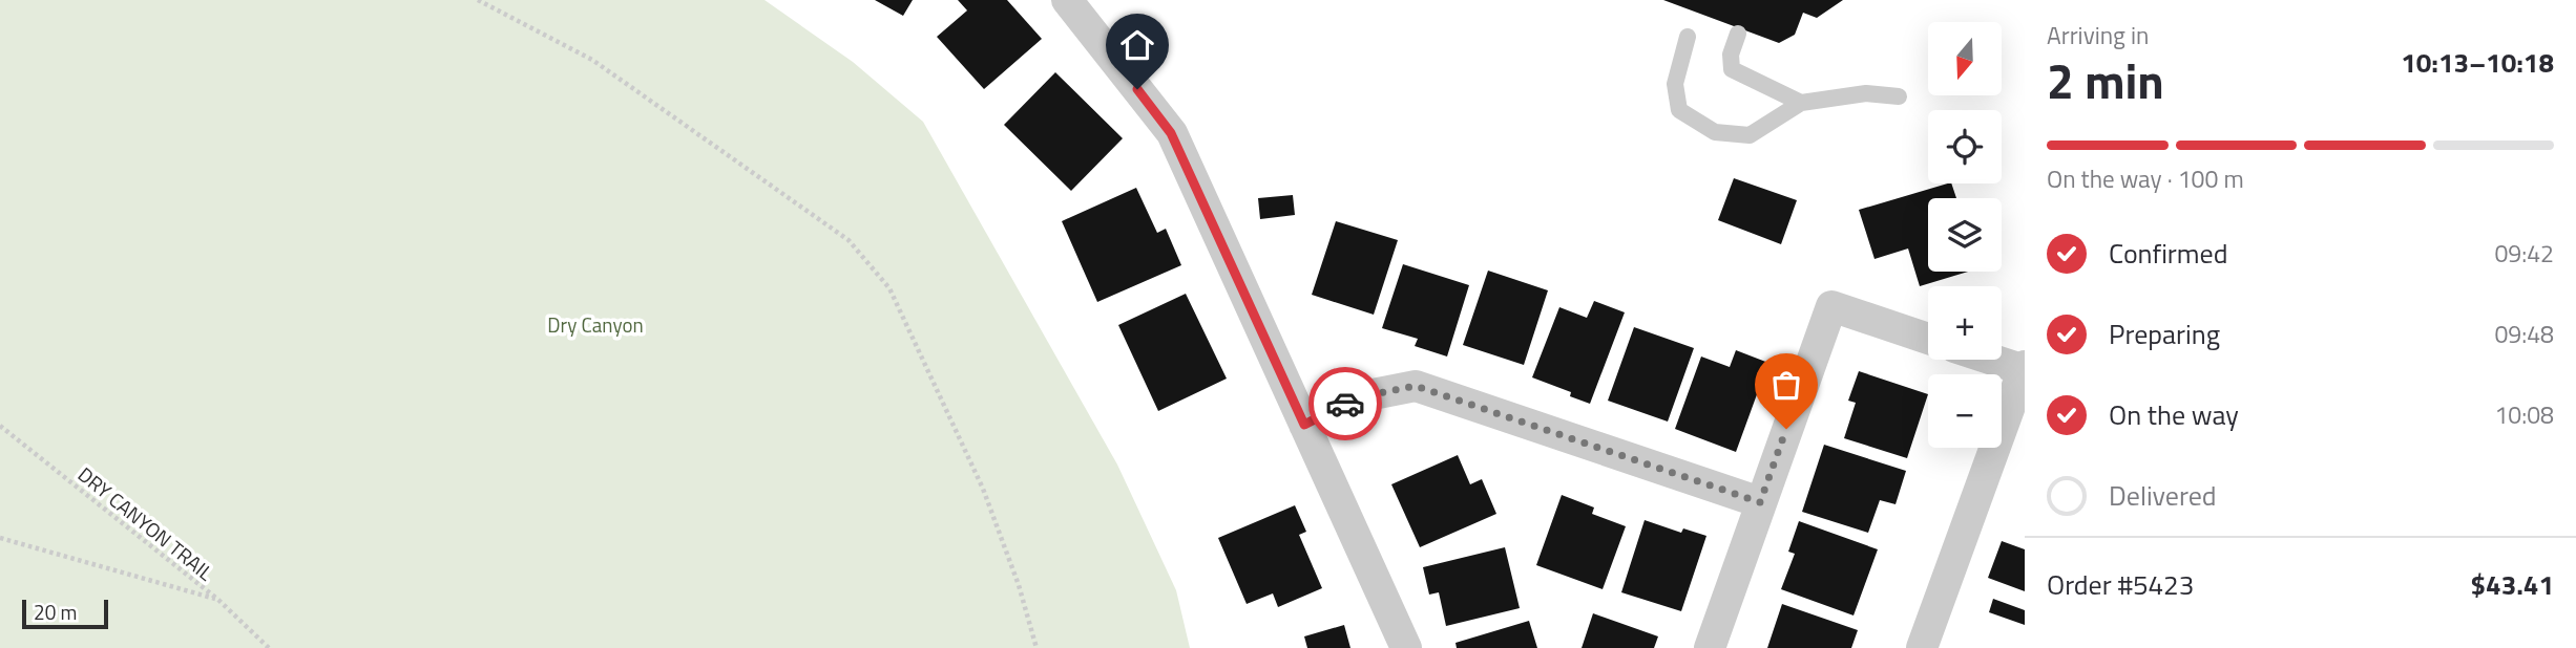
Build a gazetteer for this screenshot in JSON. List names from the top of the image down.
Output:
{
  "streets": {
    "path": ["DRY CANYON TRAIL"]
  },
  "parks": ["Dry Canyon"],
  "scale_bar": "20 m",
  "north": "bottom",
  "page": {
    "heading": ["2 min", "Arriving in", "10:13–10:18"],
    "panel": ["Order #5423", "$43.41"],
    "map_buttons": ["+", "−"],
    "bar": "On the way · 100 m",
    "list": [
      ["Confirmed", "09:42"],
      ["Preparing", "09:48"],
      ["On the way", "10:08"],
      "Delivered"
    ],
    "scale": "20 m"
  }
}
